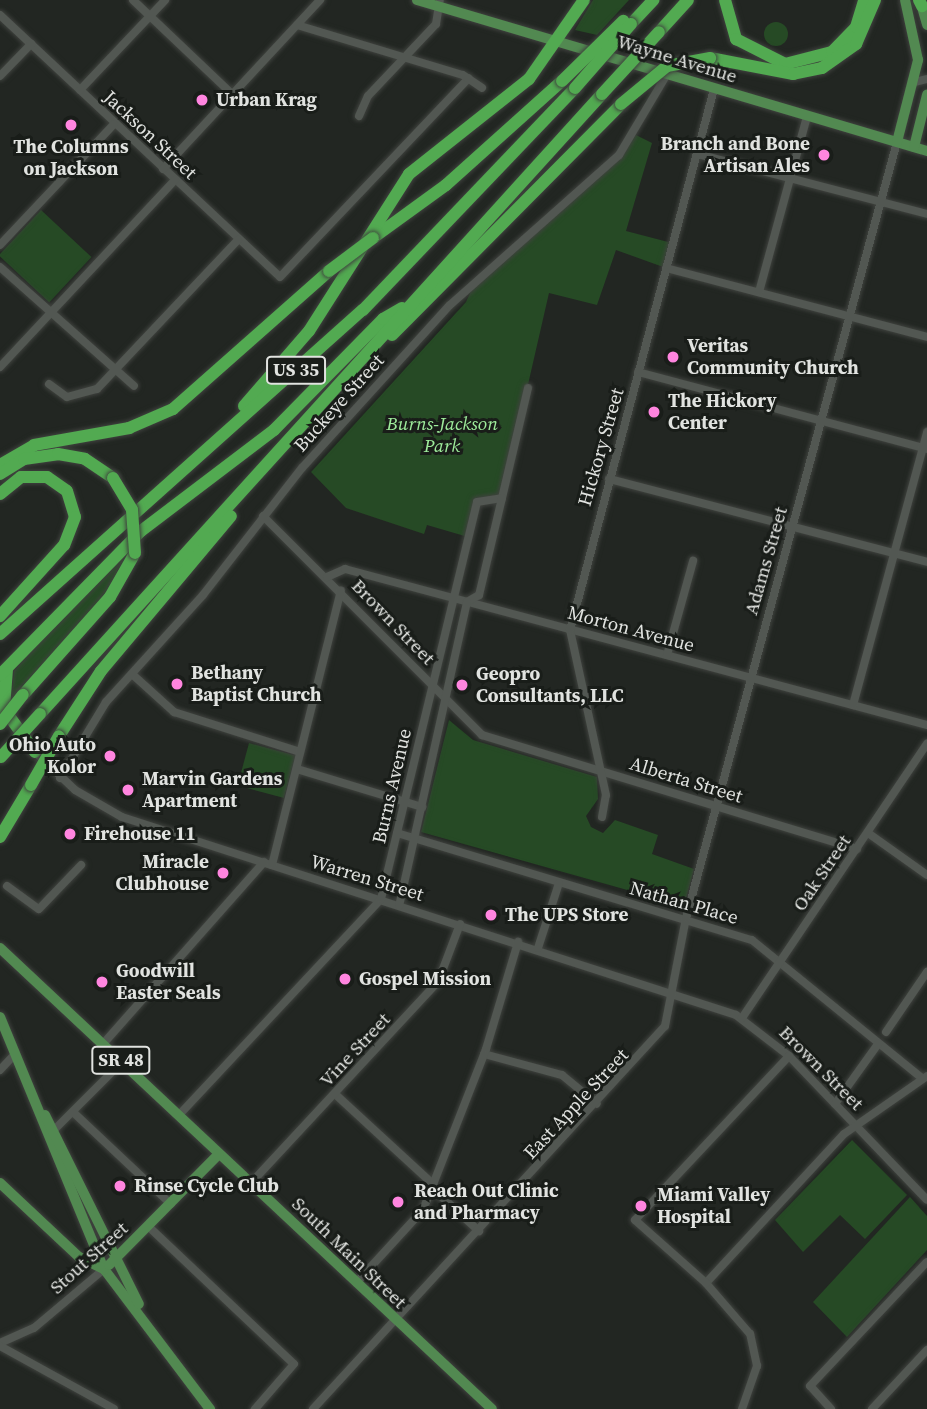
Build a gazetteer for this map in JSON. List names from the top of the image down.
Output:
{
  "streets": {
    "highway": ["US 35"],
    "main road": [
      "Wayne Avenue",
      "SR 48",
      "South Main Street",
      "Stout Street"
    ],
    "street": [
      "Jackson Street",
      "Buckeye Street",
      "Hickory Street",
      "Adams Street",
      "Brown Street",
      "Morton Avenue",
      "Alberta Street",
      "Burns Avenue",
      "Oak Street",
      "Warren Street",
      "Nathan Place",
      "Vine Street",
      "East Apple Street"
    ]
  },
  "crossings": [
    ["Wayne Avenue", "Buckeye Street"],
    ["Wayne Avenue", "Hickory Street"],
    ["Wayne Avenue", "Adams Street"],
    ["Buckeye Street", "Brown Street"],
    ["Buckeye Street", "Warren Street"],
    ["Hickory Street", "Morton Avenue"],
    ["Hickory Street", "Alberta Street"],
    ["Adams Street", "Brown Street"],
    ["Adams Street", "Morton Avenue"],
    ["Adams Street", "Alberta Street"],
    ["Adams Street", "Warren Street"],
    ["Adams Street", "Nathan Place"],
    ["Adams Street", "East Apple Street"],
    ["Brown Street", "Morton Avenue"],
    ["Brown Street", "Alberta Street"],
    ["Brown Street", "Burns Avenue"],
    ["Brown Street", "Oak Street"],
    ["Brown Street", "Warren Street"],
    ["Brown Street", "East Apple Street"],
    ["Morton Avenue", "Burns Avenue"],
    ["Alberta Street", "Oak Street"],
    ["Burns Avenue", "Warren Street"],
    ["Burns Avenue", "Nathan Place"],
    ["Burns Avenue", "South Main Street"],
    ["Oak Street", "Nathan Place"],
    ["Warren Street", "Vine Street"],
    ["Warren Street", "East Apple Street"],
    ["Vine Street", "South Main Street"],
    ["East Apple Street", "South Main Street"],
    ["South Main Street", "Stout Street"]
  ],
  "parks": ["Burns-Jackson Park"],
  "places": [
    "Urban Krag",
    "The Columns on Jackson",
    "Branch and Bone Artisan Ales",
    "Veritas Community Church",
    "The Hickory Center",
    "Bethany Baptist Church",
    "Geopro Consultants, LLC",
    "Ohio Auto Kolor",
    "Marvin Gardens Apartment",
    "Firehouse 11",
    "Miracle Clubhouse",
    "The UPS Store",
    "Gospel Mission",
    "Goodwill Easter Seals",
    "Rinse Cycle Club",
    "Reach Out Clinic and Pharmacy",
    "Miami Valley Hospital"
  ]
}
